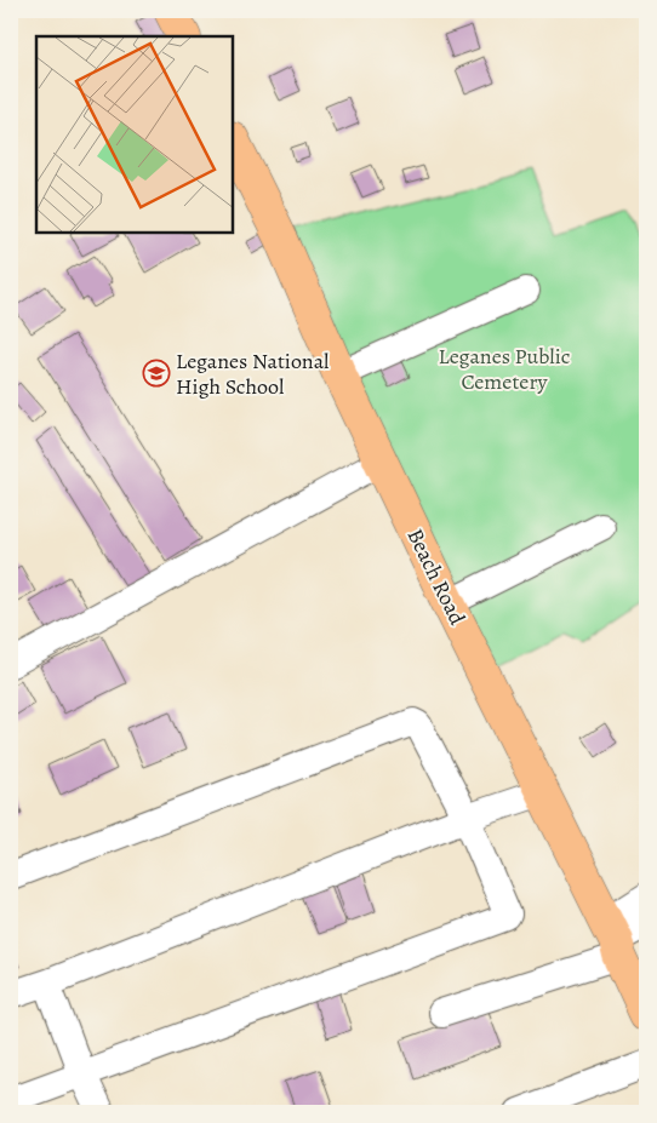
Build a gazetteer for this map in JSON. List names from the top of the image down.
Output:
{
  "streets": {
    "main road": ["Beach Road"]
  },
  "parks": ["Leganes Public Cemetery"],
  "places": {
    "school or university": ["Leganes National High School"]
  }
}
